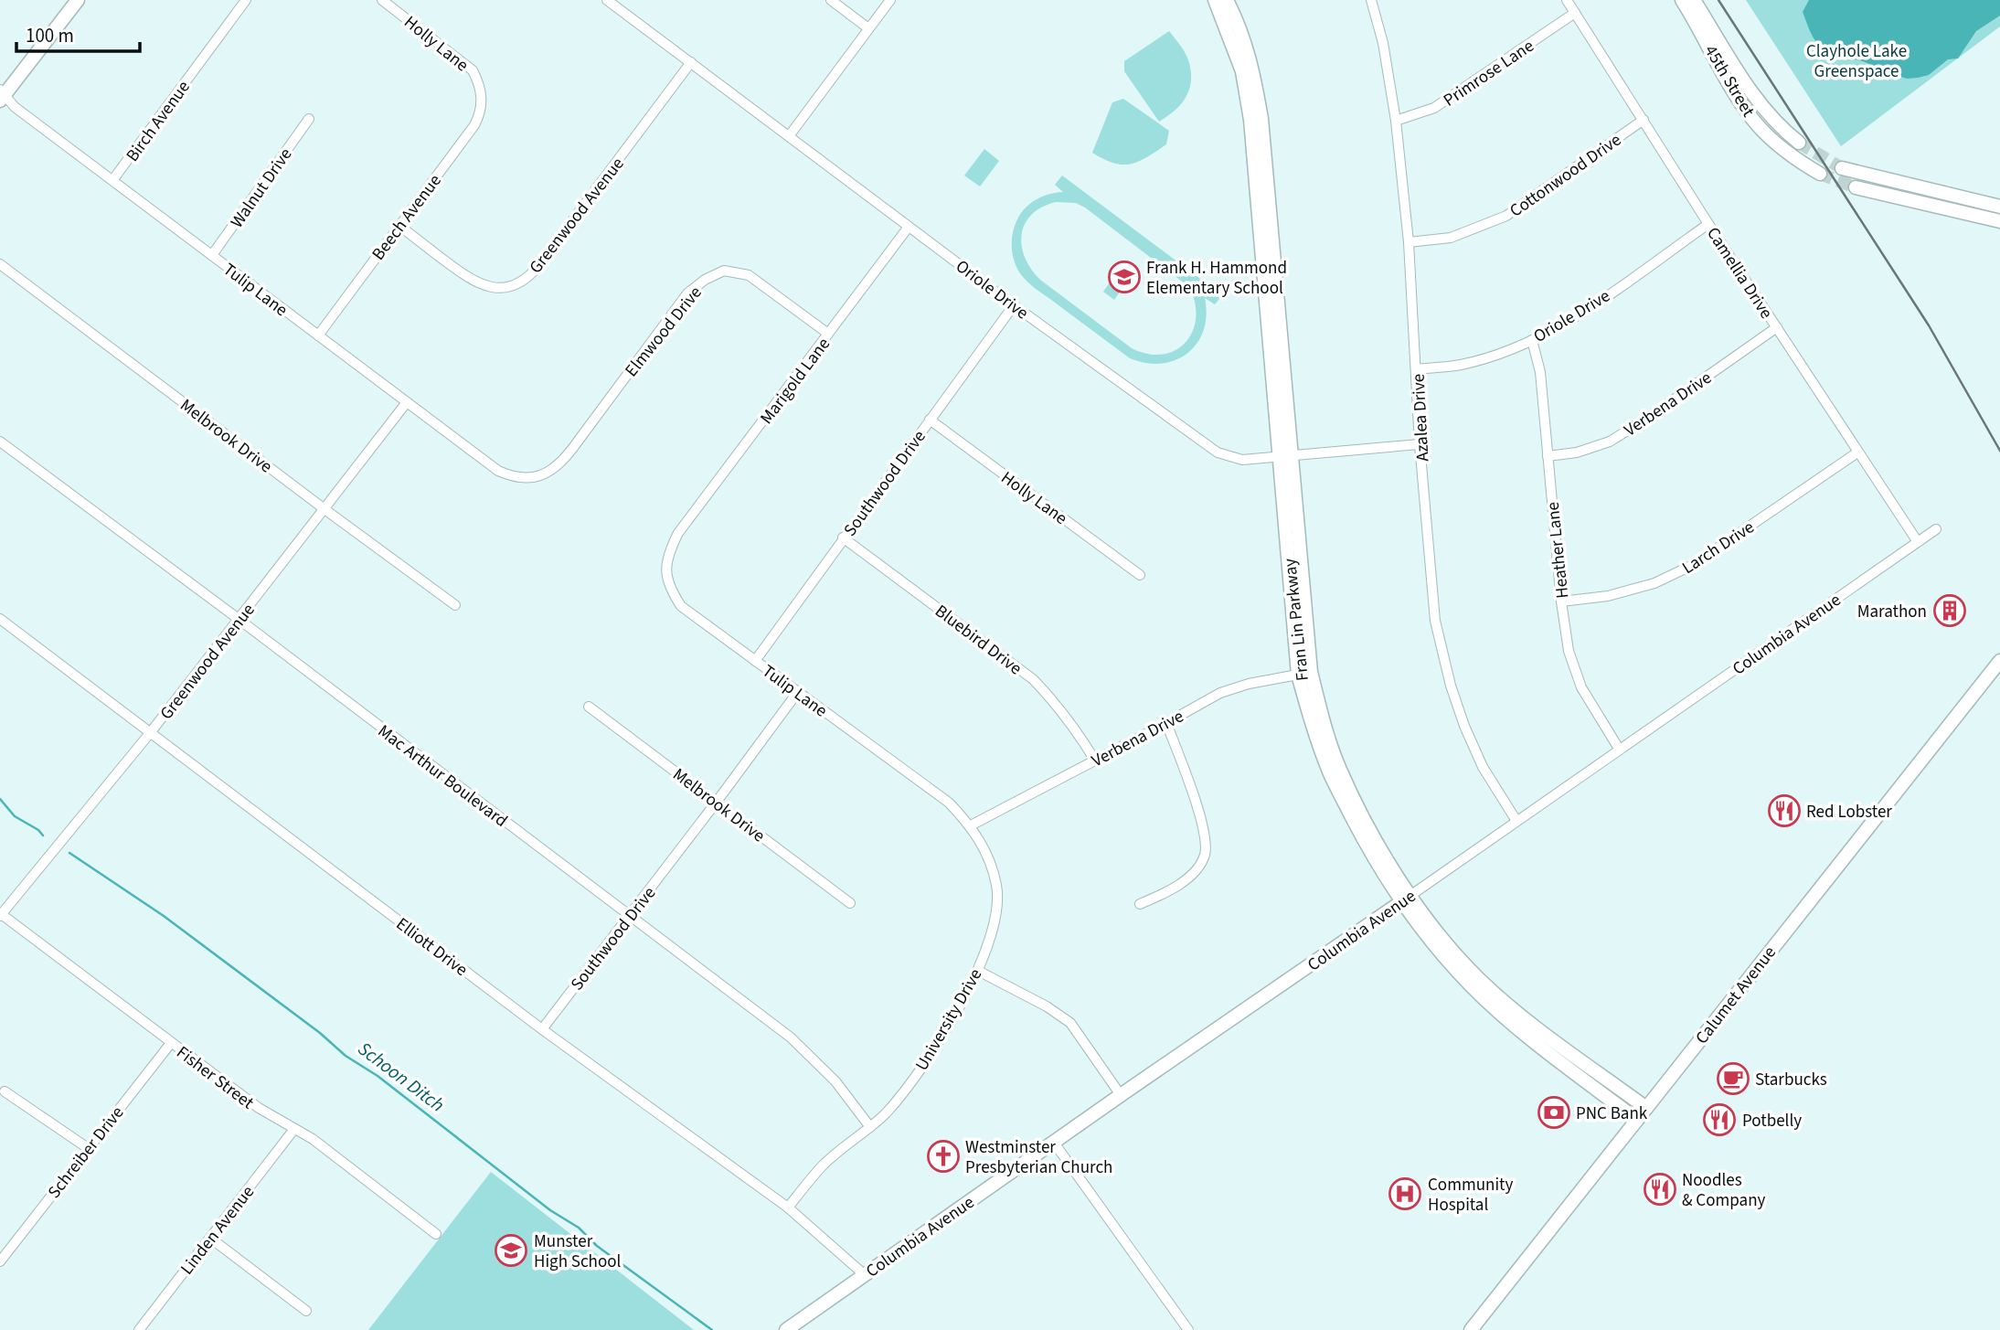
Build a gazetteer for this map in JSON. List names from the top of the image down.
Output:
{
  "streets": {
    "street": [
      "Holly Lane",
      "Primrose Lane",
      "45th Street",
      "Birch Avenue",
      "Cottonwood Drive",
      "Walnut Drive",
      "Greenwood Avenue",
      "Beech Avenue",
      "Camellia Drive",
      "Tulip Lane",
      "Oriole Drive",
      "Elmwood Drive",
      "Marigold Lane",
      "Verbena Drive",
      "Azalea Drive",
      "Melbrook Drive",
      "Southwood Drive",
      "Larch Drive",
      "Heather Lane",
      "Fran Lin Parkway",
      "Columbia Avenue",
      "Bluebird Drive",
      "Mac Arthur Boulevard",
      "Elliott Drive",
      "Calumet Avenue",
      "University Drive",
      "Fisher Street",
      "Schreiber Drive",
      "Linden Avenue"
    ]
  },
  "crossings": [
    ["Holly Lane", "Beech Avenue"],
    ["Holly Lane", "Southwood Drive"],
    ["Primrose Lane", "Camellia Drive"],
    ["Primrose Lane", "Azalea Drive"],
    ["Birch Avenue", "Tulip Lane"],
    ["Cottonwood Drive", "Camellia Drive"],
    ["Cottonwood Drive", "Azalea Drive"],
    ["Walnut Drive", "Tulip Lane"],
    ["Greenwood Avenue", "Beech Avenue"],
    ["Greenwood Avenue", "Tulip Lane"],
    ["Greenwood Avenue", "Oriole Drive"],
    ["Greenwood Avenue", "Melbrook Drive"],
    ["Greenwood Avenue", "Mac Arthur Boulevard"],
    ["Greenwood Avenue", "Elliott Drive"],
    ["Greenwood Avenue", "Fisher Street"],
    ["Beech Avenue", "Tulip Lane"],
    ["Camellia Drive", "Oriole Drive"],
    ["Camellia Drive", "Verbena Drive"],
    ["Camellia Drive", "Larch Drive"],
    ["Camellia Drive", "Columbia Avenue"],
    ["Tulip Lane", "Elmwood Drive"],
    ["Tulip Lane", "Marigold Lane"],
    ["Tulip Lane", "Verbena Drive"],
    ["Tulip Lane", "Southwood Drive"],
    ["Tulip Lane", "University Drive"],
    ["Oriole Drive", "Marigold Lane"],
    ["Oriole Drive", "Azalea Drive"],
    ["Oriole Drive", "Southwood Drive"],
    ["Oriole Drive", "Heather Lane"],
    ["Oriole Drive", "Fran Lin Parkway"],
    ["Elmwood Drive", "Marigold Lane"],
    ["Verbena Drive", "Heather Lane"],
    ["Verbena Drive", "Fran Lin Parkway"],
    ["Verbena Drive", "Bluebird Drive"],
    ["Verbena Drive", "University Drive"],
    ["Azalea Drive", "Columbia Avenue"],
    ["Melbrook Drive", "Southwood Drive"],
    ["Southwood Drive", "Bluebird Drive"],
    ["Southwood Drive", "Mac Arthur Boulevard"],
    ["Southwood Drive", "Elliott Drive"],
    ["Larch Drive", "Heather Lane"],
    ["Heather Lane", "Columbia Avenue"],
    ["Fran Lin Parkway", "Columbia Avenue"],
    ["Fran Lin Parkway", "Calumet Avenue"],
    ["Columbia Avenue", "Elliott Drive"],
    ["Mac Arthur Boulevard", "University Drive"],
    ["Elliott Drive", "University Drive"],
    ["Fisher Street", "Schreiber Drive"],
    ["Fisher Street", "Linden Avenue"]
  ],
  "water": ["Schoon Ditch"],
  "parks": ["Clayhole Lake Greenspace"],
  "places": {
    "school or university": ["Frank H. Hammond Elementary School", "Munster High School"],
    "building": ["Marathon"],
    "restaurant": ["Red Lobster", "Potbelly", "Noodles & Company"],
    "cafe": ["Starbucks"],
    "bank": ["PNC Bank"],
    "church": ["Westminster Presbyterian Church"],
    "hospital": ["Community Hospital"]
  },
  "scale_bar": "100 m"
}
